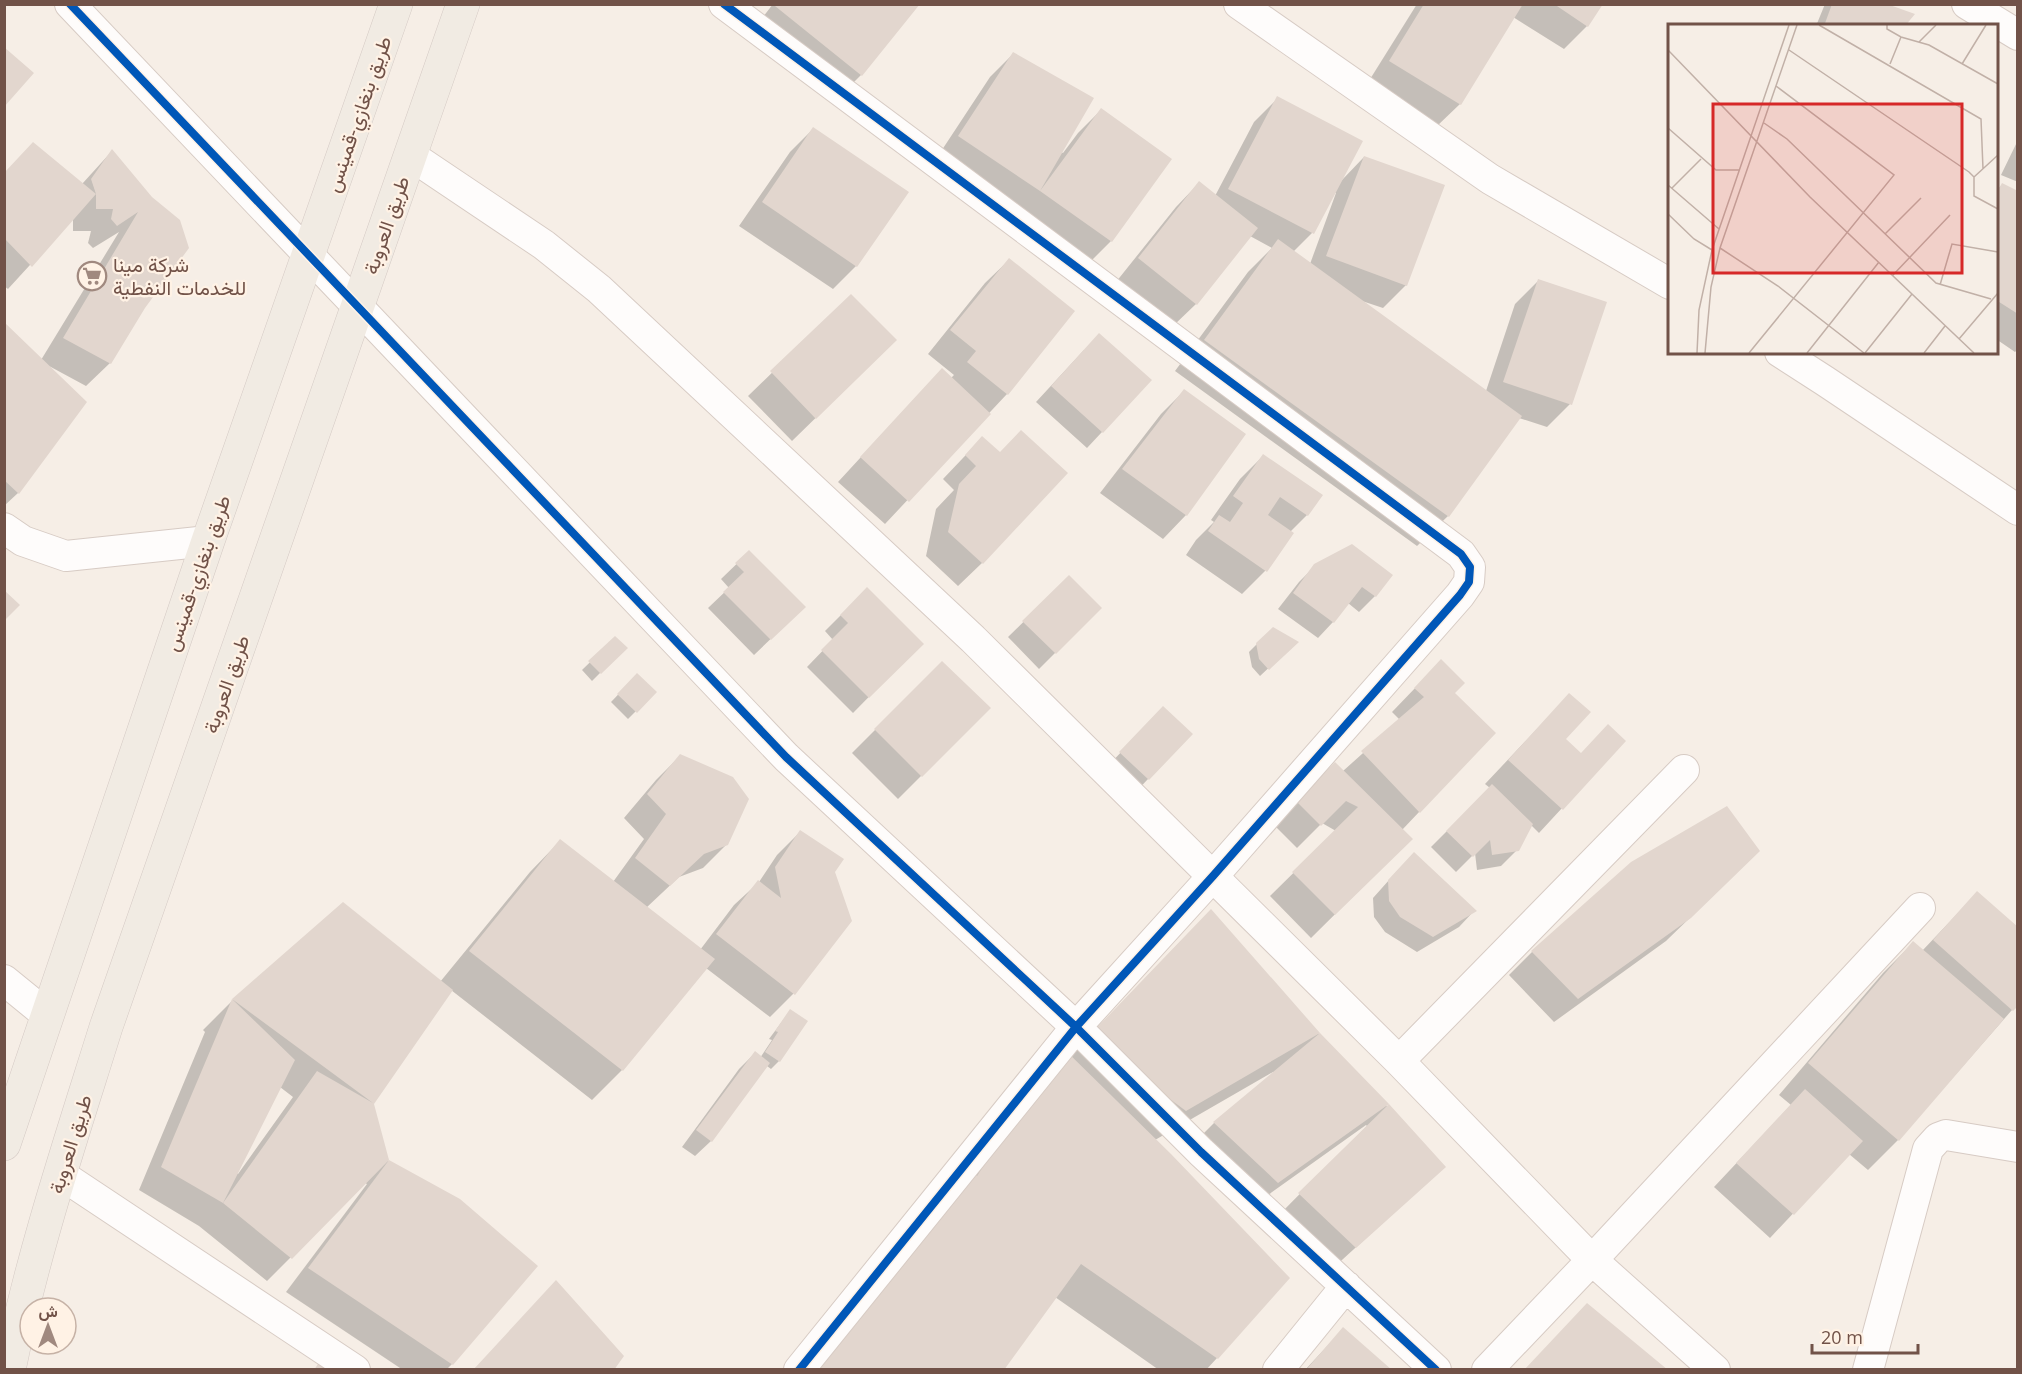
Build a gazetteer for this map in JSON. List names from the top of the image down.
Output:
{
  "streets": {
    "main road": ["طريق بنغازي-قمينس", "طريق العروبة"]
  },
  "places": {
    "supermarket": ["شركة مينا للخدمات النفطية"]
  },
  "scale_bar": "20 m",
  "north": "top"
}
